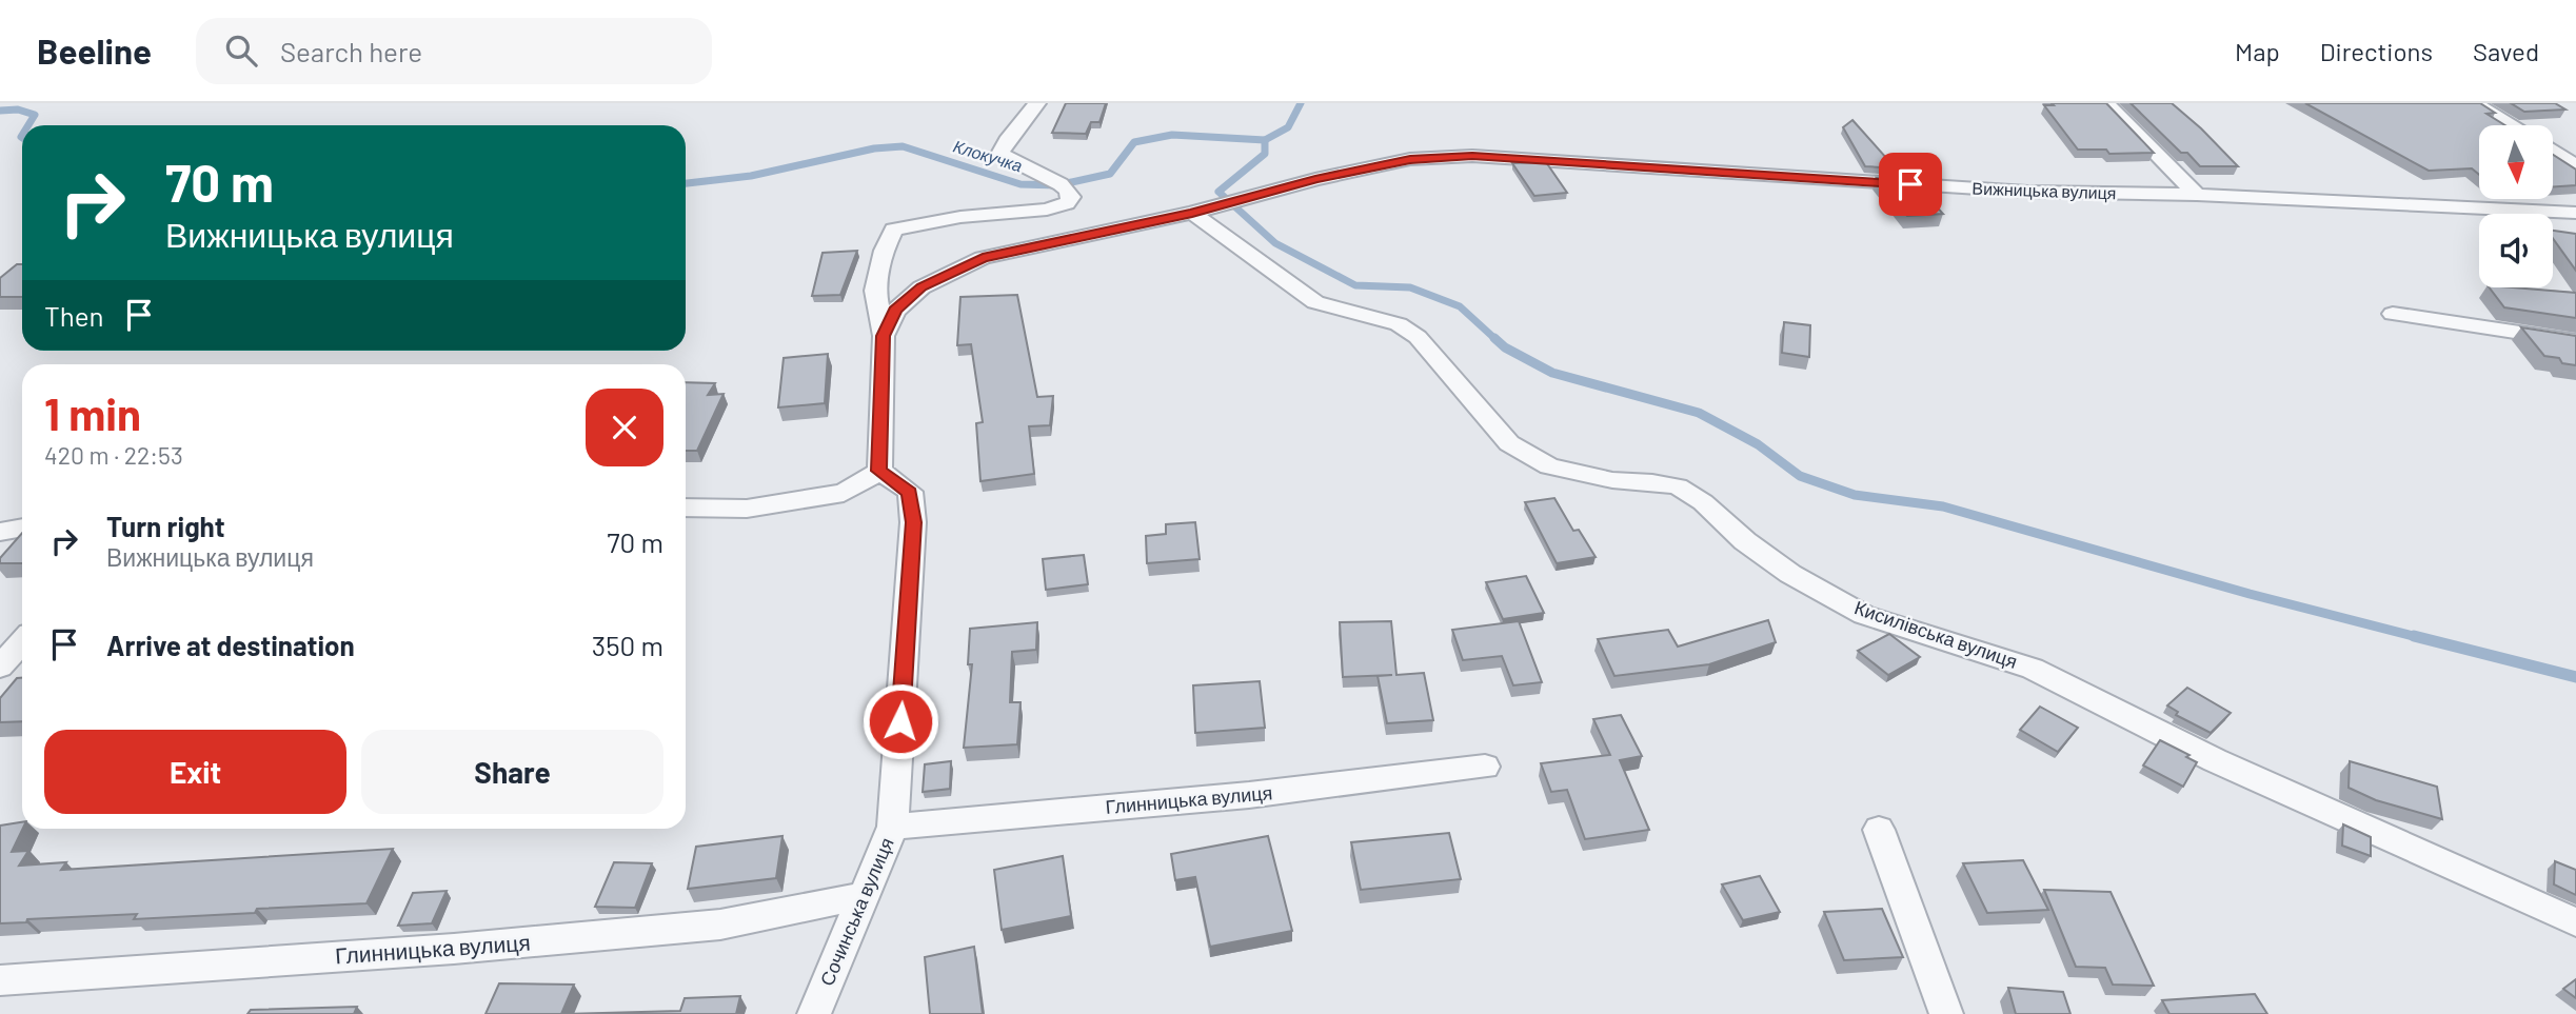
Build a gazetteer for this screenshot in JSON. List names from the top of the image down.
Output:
{
  "streets": {
    "street": [
      "Вижницька вулиця",
      "Кисилівська вулиця",
      "Глинницька вулиця",
      "Сочинська вулиця"
    ]
  },
  "crossings": [
    ["Вижницька вулиця", "Кисилівська вулиця"],
    ["Вижницька вулиця", "Сочинська вулиця"],
    ["Глинницька вулиця", "Сочинська вулиця"]
  ],
  "water": ["Клокучка"],
  "north": "bottom",
  "page": {
    "header": "Beeline",
    "search": "Search here",
    "nav": ["Map", "Directions", "Saved"],
    "turn": ["70 m", "Вижницька вулиця"],
    "then": "Then",
    "heading": ["1 min", "420 m · 22:53"],
    "list": [
      {
        "name": "Turn right",
        "note": "Вижницька вулиця",
        "value": "70 m"
      },
      {
        "name": "Arrive at destination",
        "value": "350 m"
      }
    ],
    "buttons": ["Exit", "Share"]
  }
}
